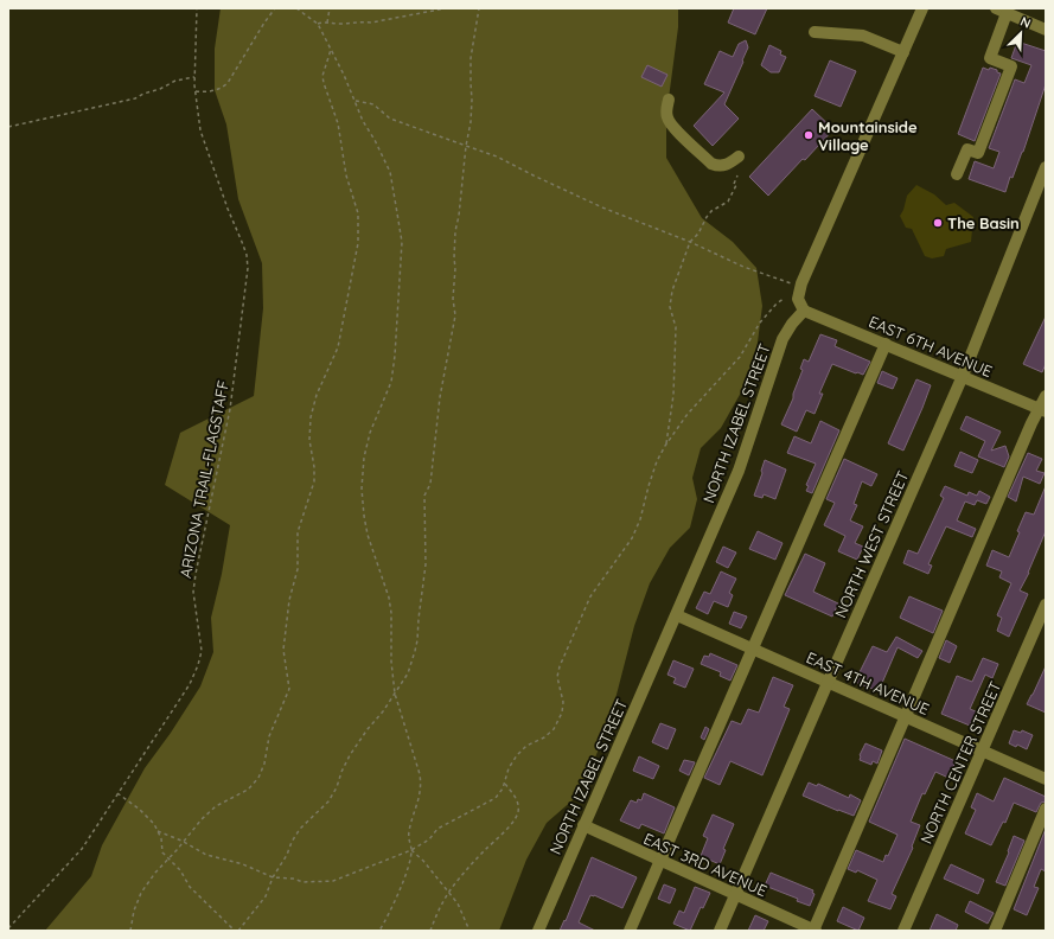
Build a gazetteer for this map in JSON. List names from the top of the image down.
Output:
{
  "streets": {
    "street": [
      "EAST 6TH AVENUE",
      "NORTH IZABEL STREET",
      "NORTH WEST STREET",
      "EAST 4TH AVENUE",
      "NORTH CENTER STREET",
      "EAST 3RD AVENUE"
    ],
    "path": ["ARIZONA TRAIL-FLAGSTAFF"]
  },
  "crossings": [
    ["EAST 6TH AVENUE", "NORTH IZABEL STREET"],
    ["EAST 6TH AVENUE", "NORTH WEST STREET"],
    ["NORTH IZABEL STREET", "EAST 4TH AVENUE"],
    ["NORTH IZABEL STREET", "EAST 3RD AVENUE"],
    ["NORTH WEST STREET", "EAST 4TH AVENUE"],
    ["NORTH WEST STREET", "EAST 3RD AVENUE"],
    ["EAST 4TH AVENUE", "NORTH CENTER STREET"]
  ],
  "places": ["Mountainside Village", "The Basin"],
  "north": "top right"
}
